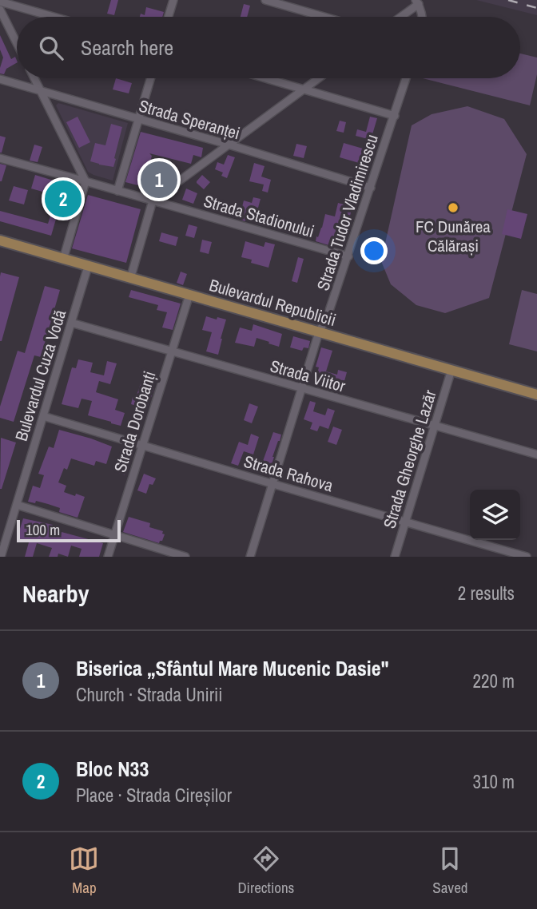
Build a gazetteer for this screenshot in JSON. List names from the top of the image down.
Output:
{
  "streets": {
    "main road": ["Bulevardul Republicii"],
    "street": [
      "Strada Speranței",
      "Strada Tudor Vladimirescu",
      "Strada Stadionului",
      "Bulevardul Cuza Vodă",
      "Strada Viitor",
      "Strada Dorobanți",
      "Strada Gheorghe Lazăr",
      "Strada Rahova"
    ]
  },
  "crossings": [
    ["Strada Speranței", "Strada Tudor Vladimirescu"],
    ["Strada Tudor Vladimirescu", "Strada Stadionului"],
    ["Strada Tudor Vladimirescu", "Bulevardul Republicii"],
    ["Strada Tudor Vladimirescu", "Strada Viitor"],
    ["Strada Tudor Vladimirescu", "Strada Rahova"],
    ["Bulevardul Republicii", "Bulevardul Cuza Vodă"],
    ["Bulevardul Republicii", "Strada Dorobanți"],
    ["Bulevardul Republicii", "Strada Gheorghe Lazăr"],
    ["Bulevardul Cuza Vodă", "Strada Viitor"],
    ["Bulevardul Cuza Vodă", "Strada Rahova"],
    ["Strada Viitor", "Strada Dorobanți"],
    ["Strada Viitor", "Strada Gheorghe Lazăr"],
    ["Strada Dorobanți", "Strada Rahova"],
    ["Strada Gheorghe Lazăr", "Strada Rahova"]
  ],
  "places": ["FC Dunărea Călărași"],
  "scale_bar": "100 m",
  "page": {
    "search": "Search here",
    "pins": ["1", "2"],
    "scale": "100 m",
    "heading": ["Nearby", "2 results"],
    "list": [
      {
        "mark": "1",
        "name": "Biserica „Sfântul Mare Mucenic Dasie\"",
        "note": "Church · Strada Unirii",
        "value": "220 m"
      },
      {
        "mark": "2",
        "name": "Bloc N33",
        "note": "Place · Strada Cireșilor",
        "value": "310 m"
      }
    ],
    "nav": ["Map", "Directions", "Saved"]
  }
}
